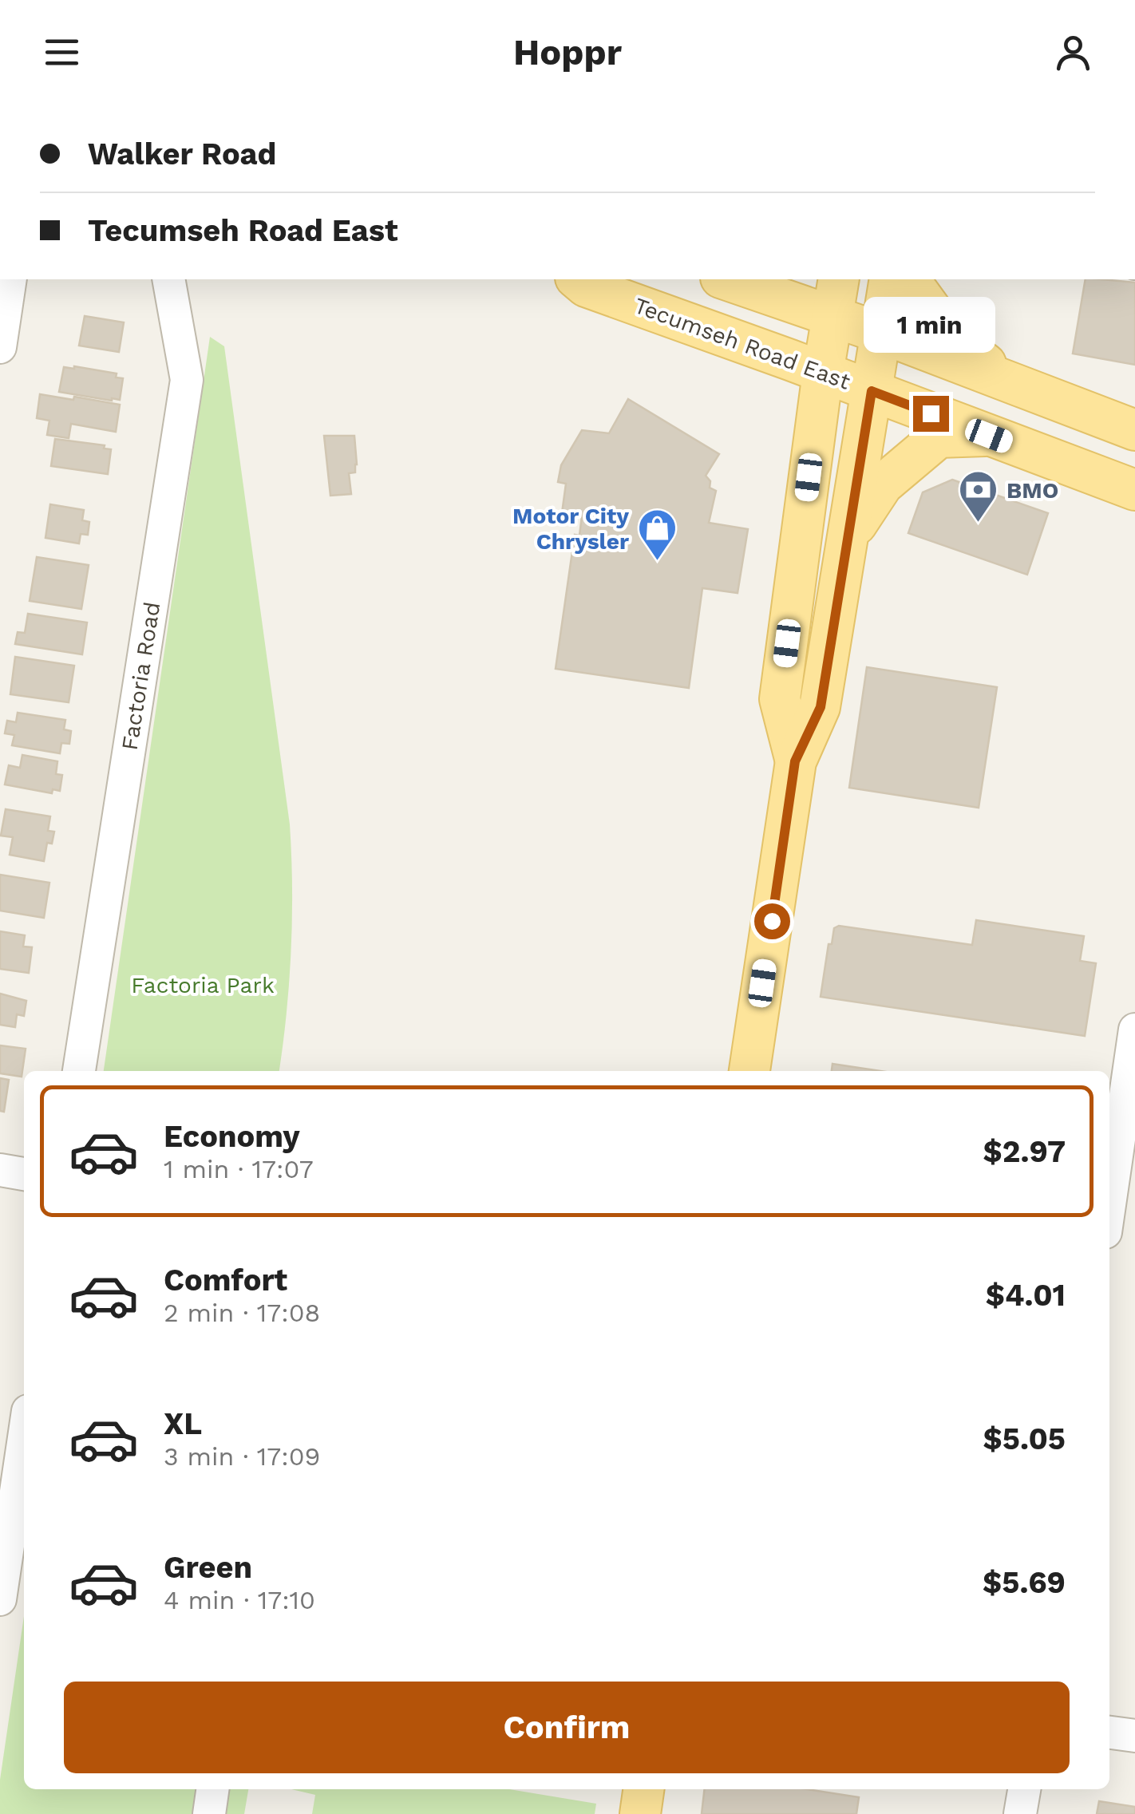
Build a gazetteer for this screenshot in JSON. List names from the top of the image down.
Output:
{
  "streets": {
    "main road": ["Tecumseh Road East"],
    "street": ["Factoria Road"]
  },
  "parks": ["Factoria Park"],
  "places": {
    "bank": ["BMO"],
    "shop": ["Motor City Chrysler"]
  },
  "page": {
    "header": "Hoppr",
    "banner": ["Walker Road", "Tecumseh Road East"],
    "bubble": "1 min",
    "list": [
      {
        "name": "Economy",
        "note": "1 min · 17:07",
        "value": "$2.97"
      },
      {
        "name": "Comfort",
        "note": "2 min · 17:08",
        "value": "$4.01"
      },
      {
        "name": "XL",
        "note": "3 min · 17:09",
        "value": "$5.05"
      },
      {
        "name": "Green",
        "note": "4 min · 17:10",
        "value": "$5.69"
      }
    ],
    "buttons": "Confirm"
  }
}
